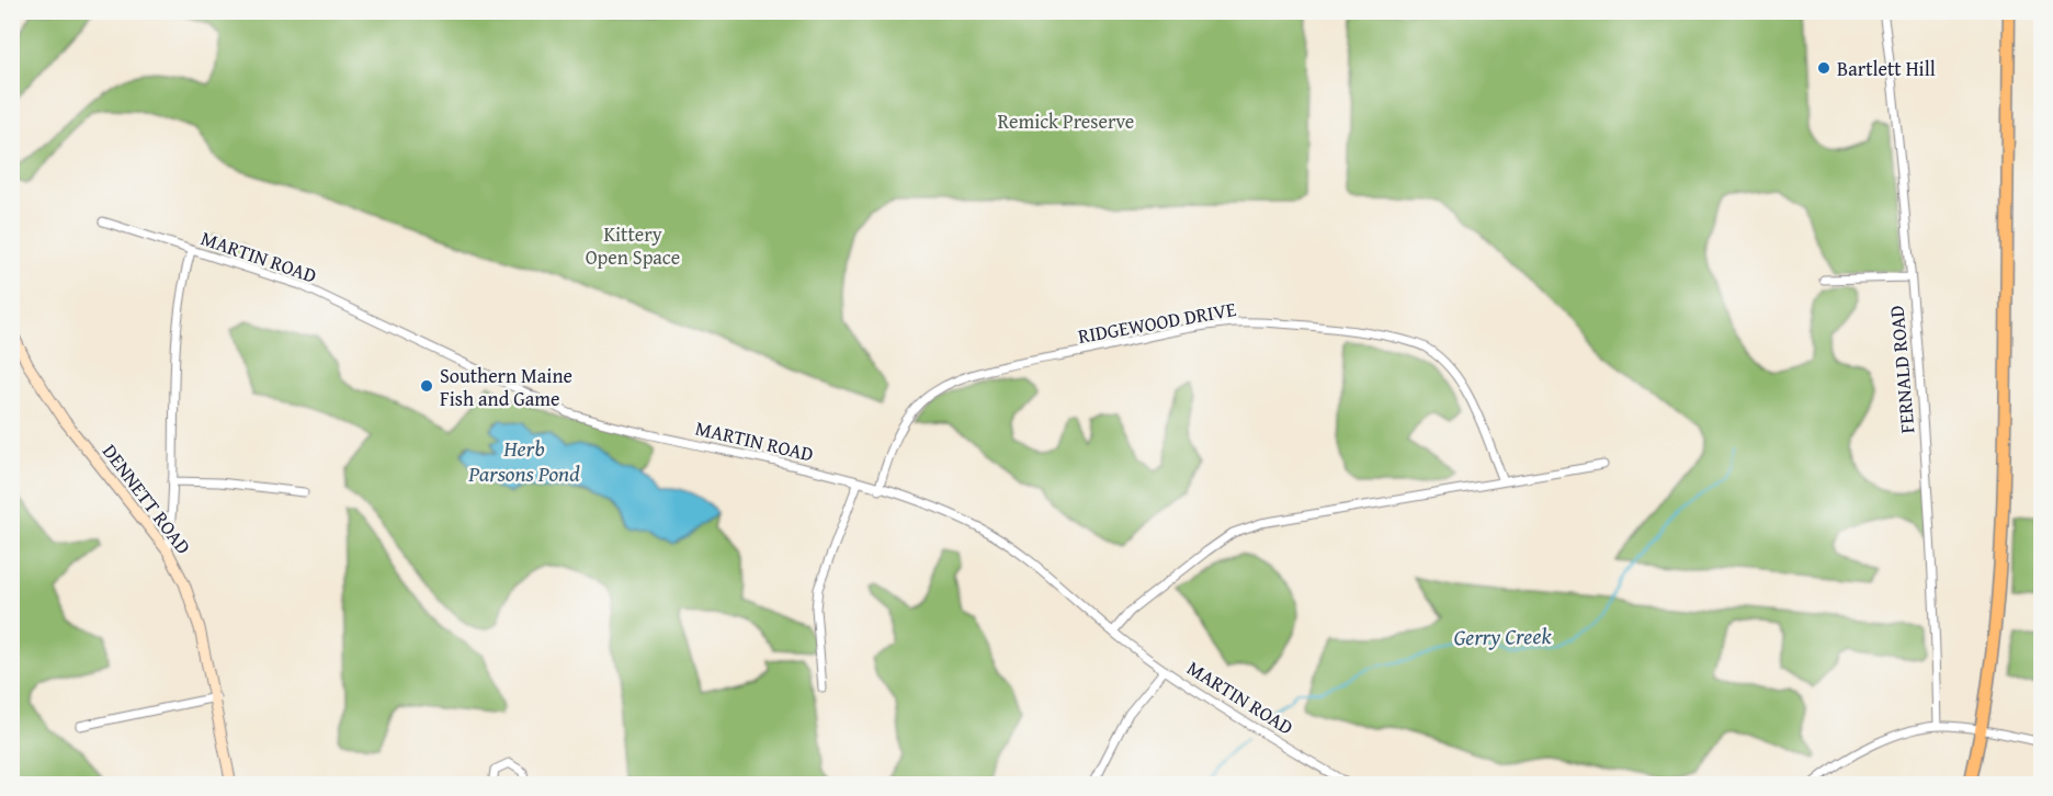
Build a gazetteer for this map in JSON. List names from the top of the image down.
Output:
{
  "streets": {
    "street": [
      "MARTIN ROAD",
      "RIDGEWOOD DRIVE",
      "FERNALD ROAD",
      "DENNETT ROAD"
    ]
  },
  "crossings": [
    ["MARTIN ROAD", "RIDGEWOOD DRIVE"]
  ],
  "water": ["Herb Parsons Pond", "Gerry Creek"],
  "parks": ["Remick Preserve", "Kittery Open Space"],
  "places": ["Bartlett Hill", "Southern Maine Fish and Game"]
}
